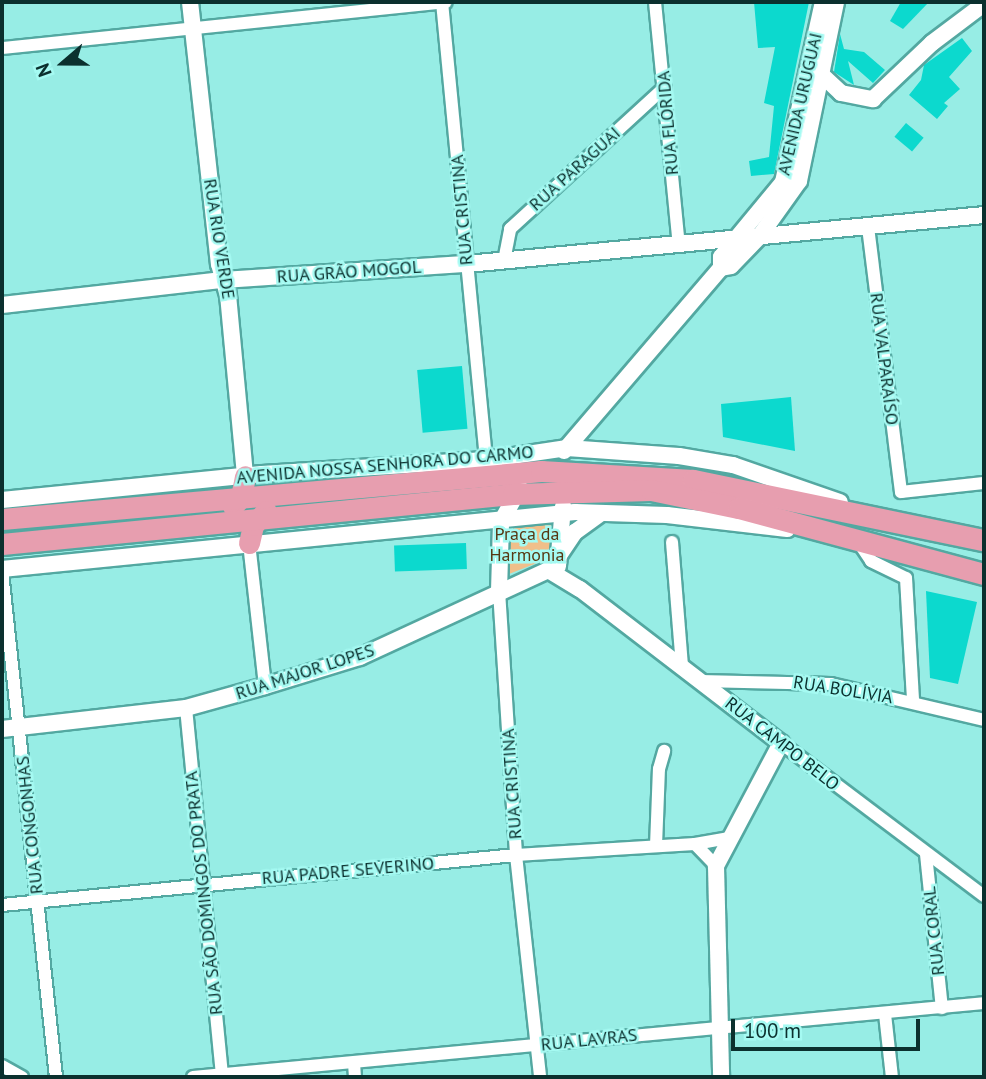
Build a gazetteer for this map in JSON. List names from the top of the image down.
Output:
{
  "streets": {
    "main road": ["AVENIDA NOSSA SENHORA DO CARMO"],
    "street": [
      "AVENIDA URUGUAI",
      "RUA FLÓRIDA",
      "RUA PARAGUAI",
      "RUA CRISTINA",
      "RUA RIO VERDE",
      "RUA GRÃO MOGOL",
      "RUA VALPARAÍSO",
      "RUA MAJOR LOPES",
      "RUA BOLÍVIA",
      "RUA CAMPO BELO",
      "RUA CONGONHAS",
      "RUA PADRE SEVERINO",
      "RUA SÃO DOMINGOS DO PRATA",
      "RUA CORAL",
      "RUA LAVRAS"
    ]
  },
  "crossings": [
    ["AVENIDA URUGUAI", "RUA CRISTINA"],
    ["AVENIDA URUGUAI", "RUA GRÃO MOGOL"],
    ["AVENIDA URUGUAI", "AVENIDA NOSSA SENHORA DO CARMO"],
    ["RUA FLÓRIDA", "RUA PARAGUAI"],
    ["RUA FLÓRIDA", "RUA GRÃO MOGOL"],
    ["RUA PARAGUAI", "RUA GRÃO MOGOL"],
    ["RUA CRISTINA", "RUA GRÃO MOGOL"],
    ["RUA CRISTINA", "AVENIDA NOSSA SENHORA DO CARMO"],
    ["RUA CRISTINA", "RUA MAJOR LOPES"],
    ["RUA CRISTINA", "RUA PADRE SEVERINO"],
    ["RUA CRISTINA", "RUA LAVRAS"],
    ["RUA RIO VERDE", "RUA GRÃO MOGOL"],
    ["RUA RIO VERDE", "AVENIDA NOSSA SENHORA DO CARMO"],
    ["RUA GRÃO MOGOL", "RUA VALPARAÍSO"],
    ["AVENIDA NOSSA SENHORA DO CARMO", "RUA CONGONHAS"],
    ["RUA MAJOR LOPES", "RUA CAMPO BELO"],
    ["RUA MAJOR LOPES", "RUA CONGONHAS"],
    ["RUA MAJOR LOPES", "RUA SÃO DOMINGOS DO PRATA"],
    ["RUA BOLÍVIA", "RUA CAMPO BELO"],
    ["RUA CAMPO BELO", "RUA CORAL"],
    ["RUA CONGONHAS", "RUA PADRE SEVERINO"],
    ["RUA PADRE SEVERINO", "RUA SÃO DOMINGOS DO PRATA"],
    ["RUA SÃO DOMINGOS DO PRATA", "RUA LAVRAS"],
    ["RUA CORAL", "RUA LAVRAS"]
  ],
  "parks": ["Praça da Harmonia"],
  "scale_bar": "100 m",
  "north": "left"
}
